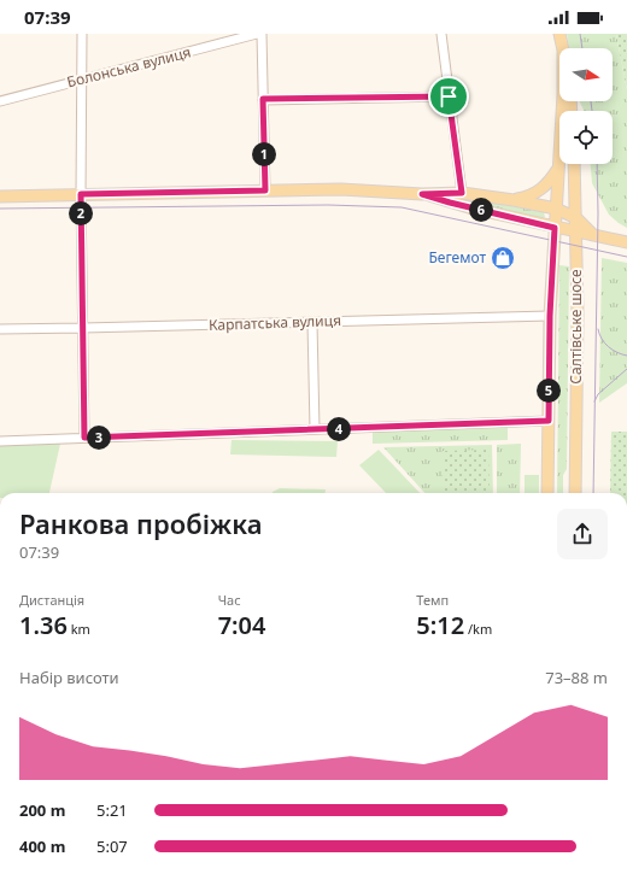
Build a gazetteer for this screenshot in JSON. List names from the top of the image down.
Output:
{
  "streets": {
    "main road": ["Салтівське шосе"],
    "street": ["Болонська вулиця", "Карпатська вулиця"]
  },
  "crossings": [
    ["Карпатська вулиця", "Салтівське шосе"]
  ],
  "places": {
    "shop": ["Бегемот"]
  },
  "north": "right",
  "page": {
    "status": "07:39",
    "pins": [
      "1",
      "6",
      "2",
      "5",
      "4",
      "3"
    ],
    "heading": ["Ранкова пробіжка", "07:39"],
    "stats": [
      ["Дистанція", "1.36 km"],
      ["Час", "7:04"],
      ["Темп", "5:12 /km"]
    ],
    "chart": ["Набір висоти", "73–88 m"],
    "list": [
      {
        "name": "200 m",
        "note": "5:21"
      },
      {
        "name": "400 m",
        "note": "5:07"
      }
    ]
  }
}
